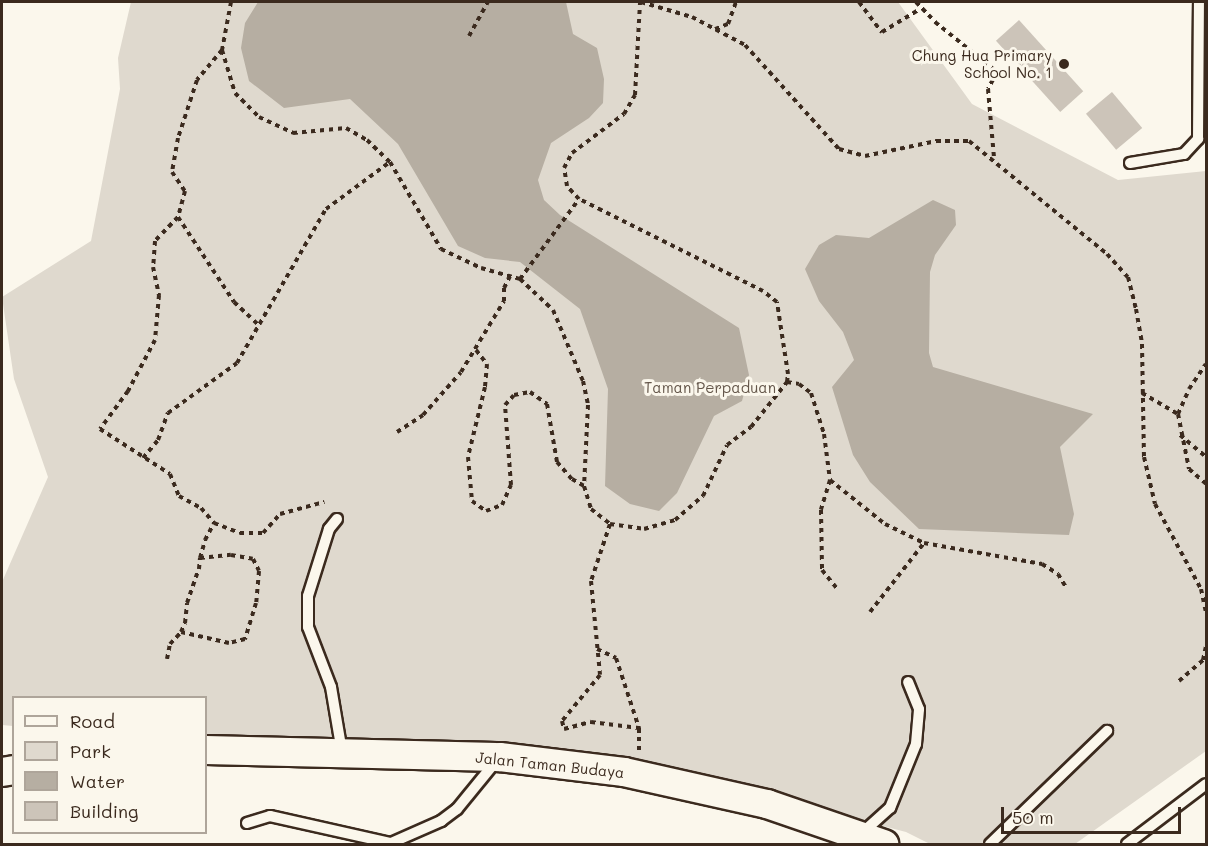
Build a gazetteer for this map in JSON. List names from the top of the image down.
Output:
{
  "streets": {
    "main road": ["Jalan Taman Budaya"]
  },
  "parks": ["Taman Perpaduan"],
  "places": ["Chung Hua Primary School No. 1"],
  "legend": [
    "Road",
    "Park",
    "Water",
    "Building"
  ],
  "scale_bar": "50 m"
}
